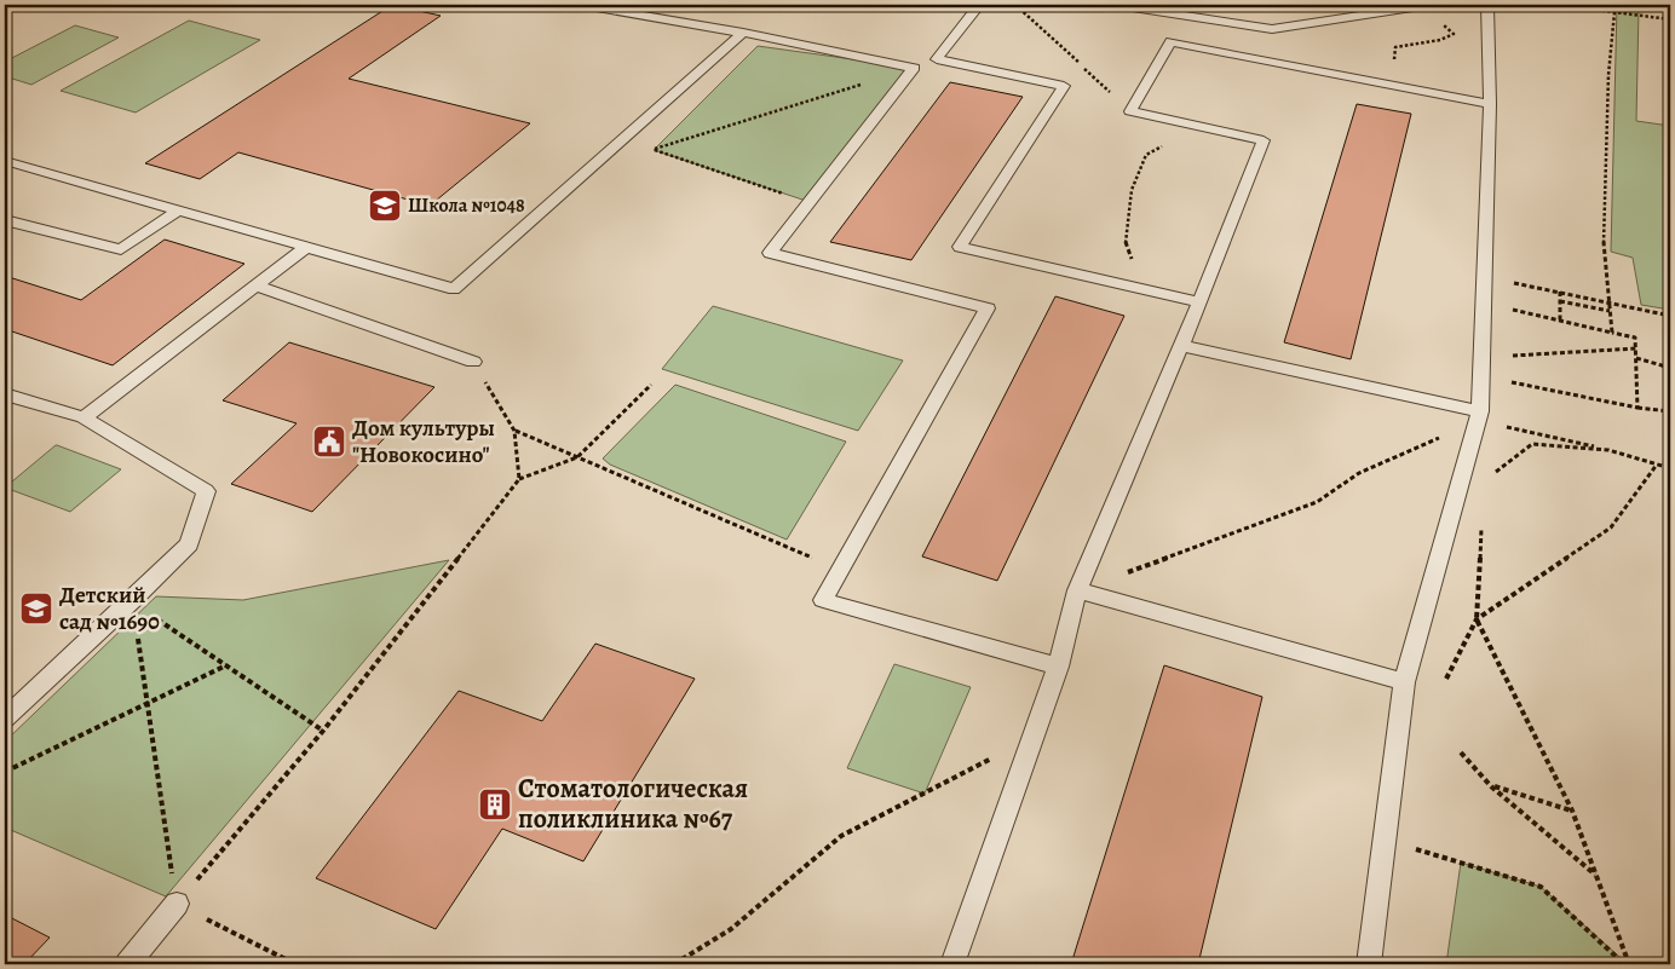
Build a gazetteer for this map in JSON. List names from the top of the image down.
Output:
{
  "places": {
    "school or university": ["Школа №1048", "Детский сад №1690"],
    "public building": ["Дом культуры \"Новокосино\""],
    "building": ["Стоматологическая поликлиника №67"]
  }
}
